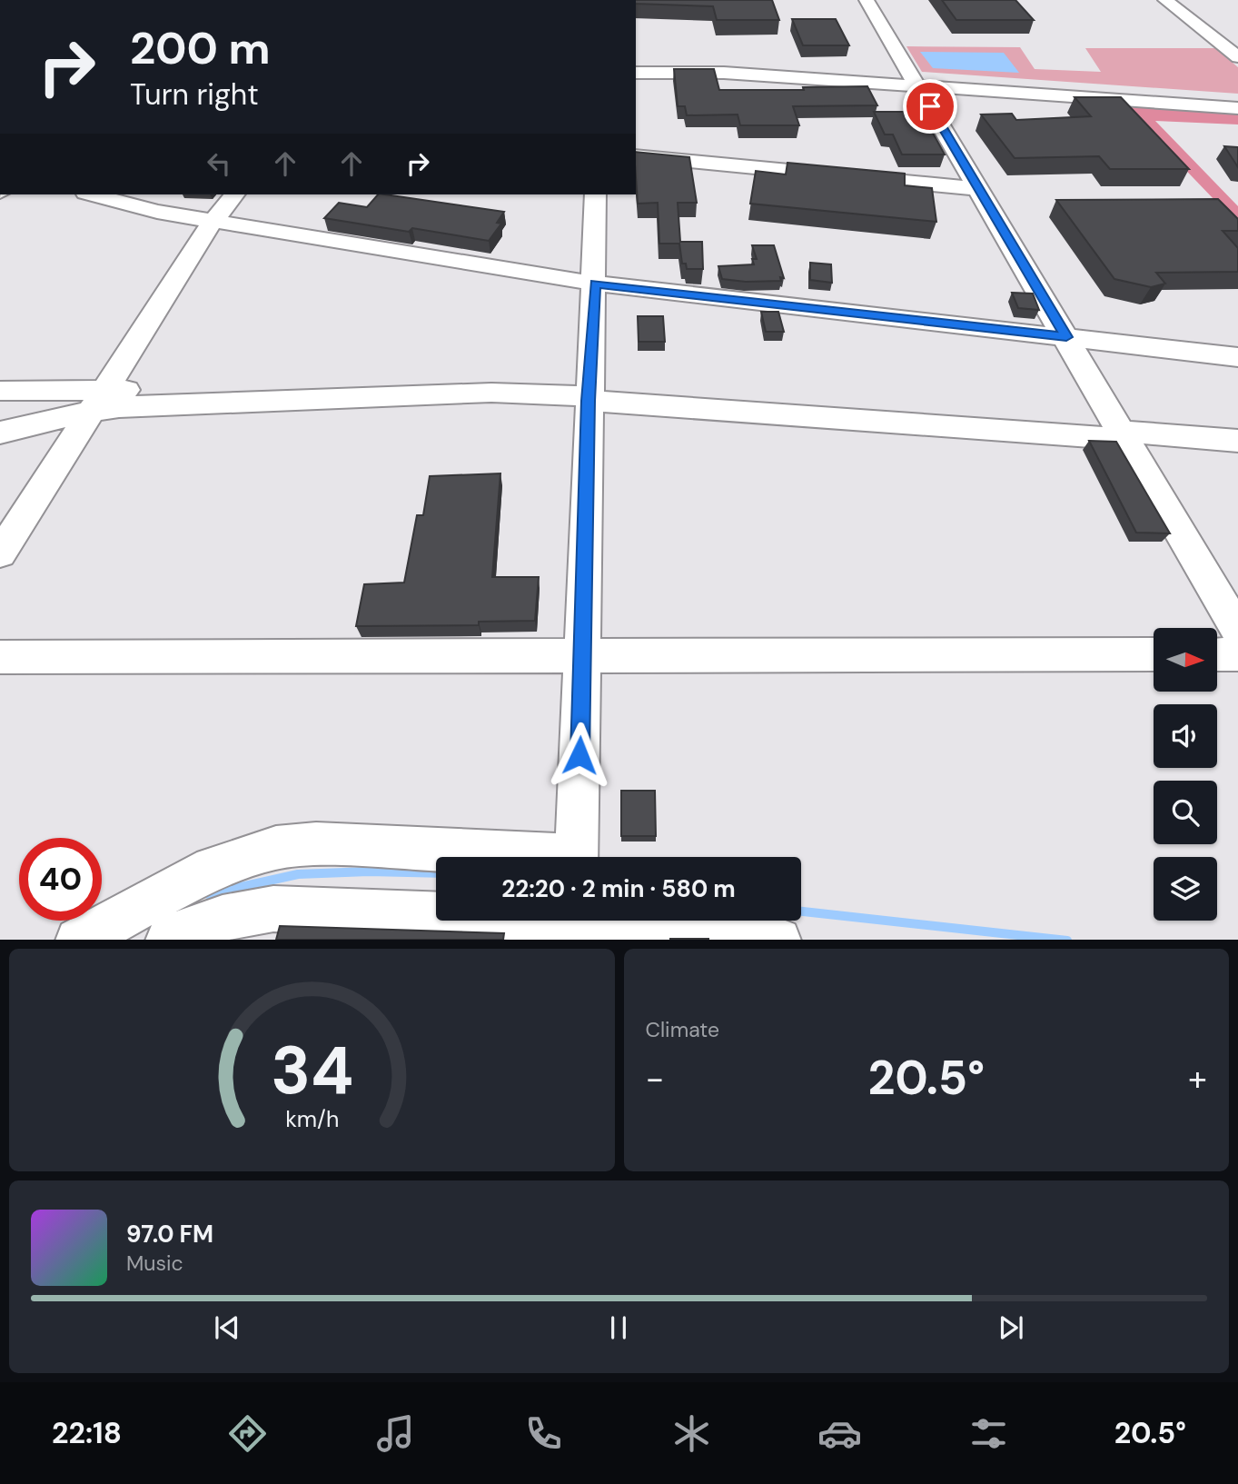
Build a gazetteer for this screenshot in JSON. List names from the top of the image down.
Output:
{
  "north": "right",
  "page": {
    "turn": ["200 m", "Turn right"],
    "limit": "40",
    "trip": "22:20 · 2 min · 580 m",
    "tile": "Climate",
    "heat": ["−", "20.5°", "+"],
    "song": ["97.0 FM", "Music"],
    "tabs": ["22:18", "20.5°"],
    "gauge": ["34", "km/h"]
  }
}
